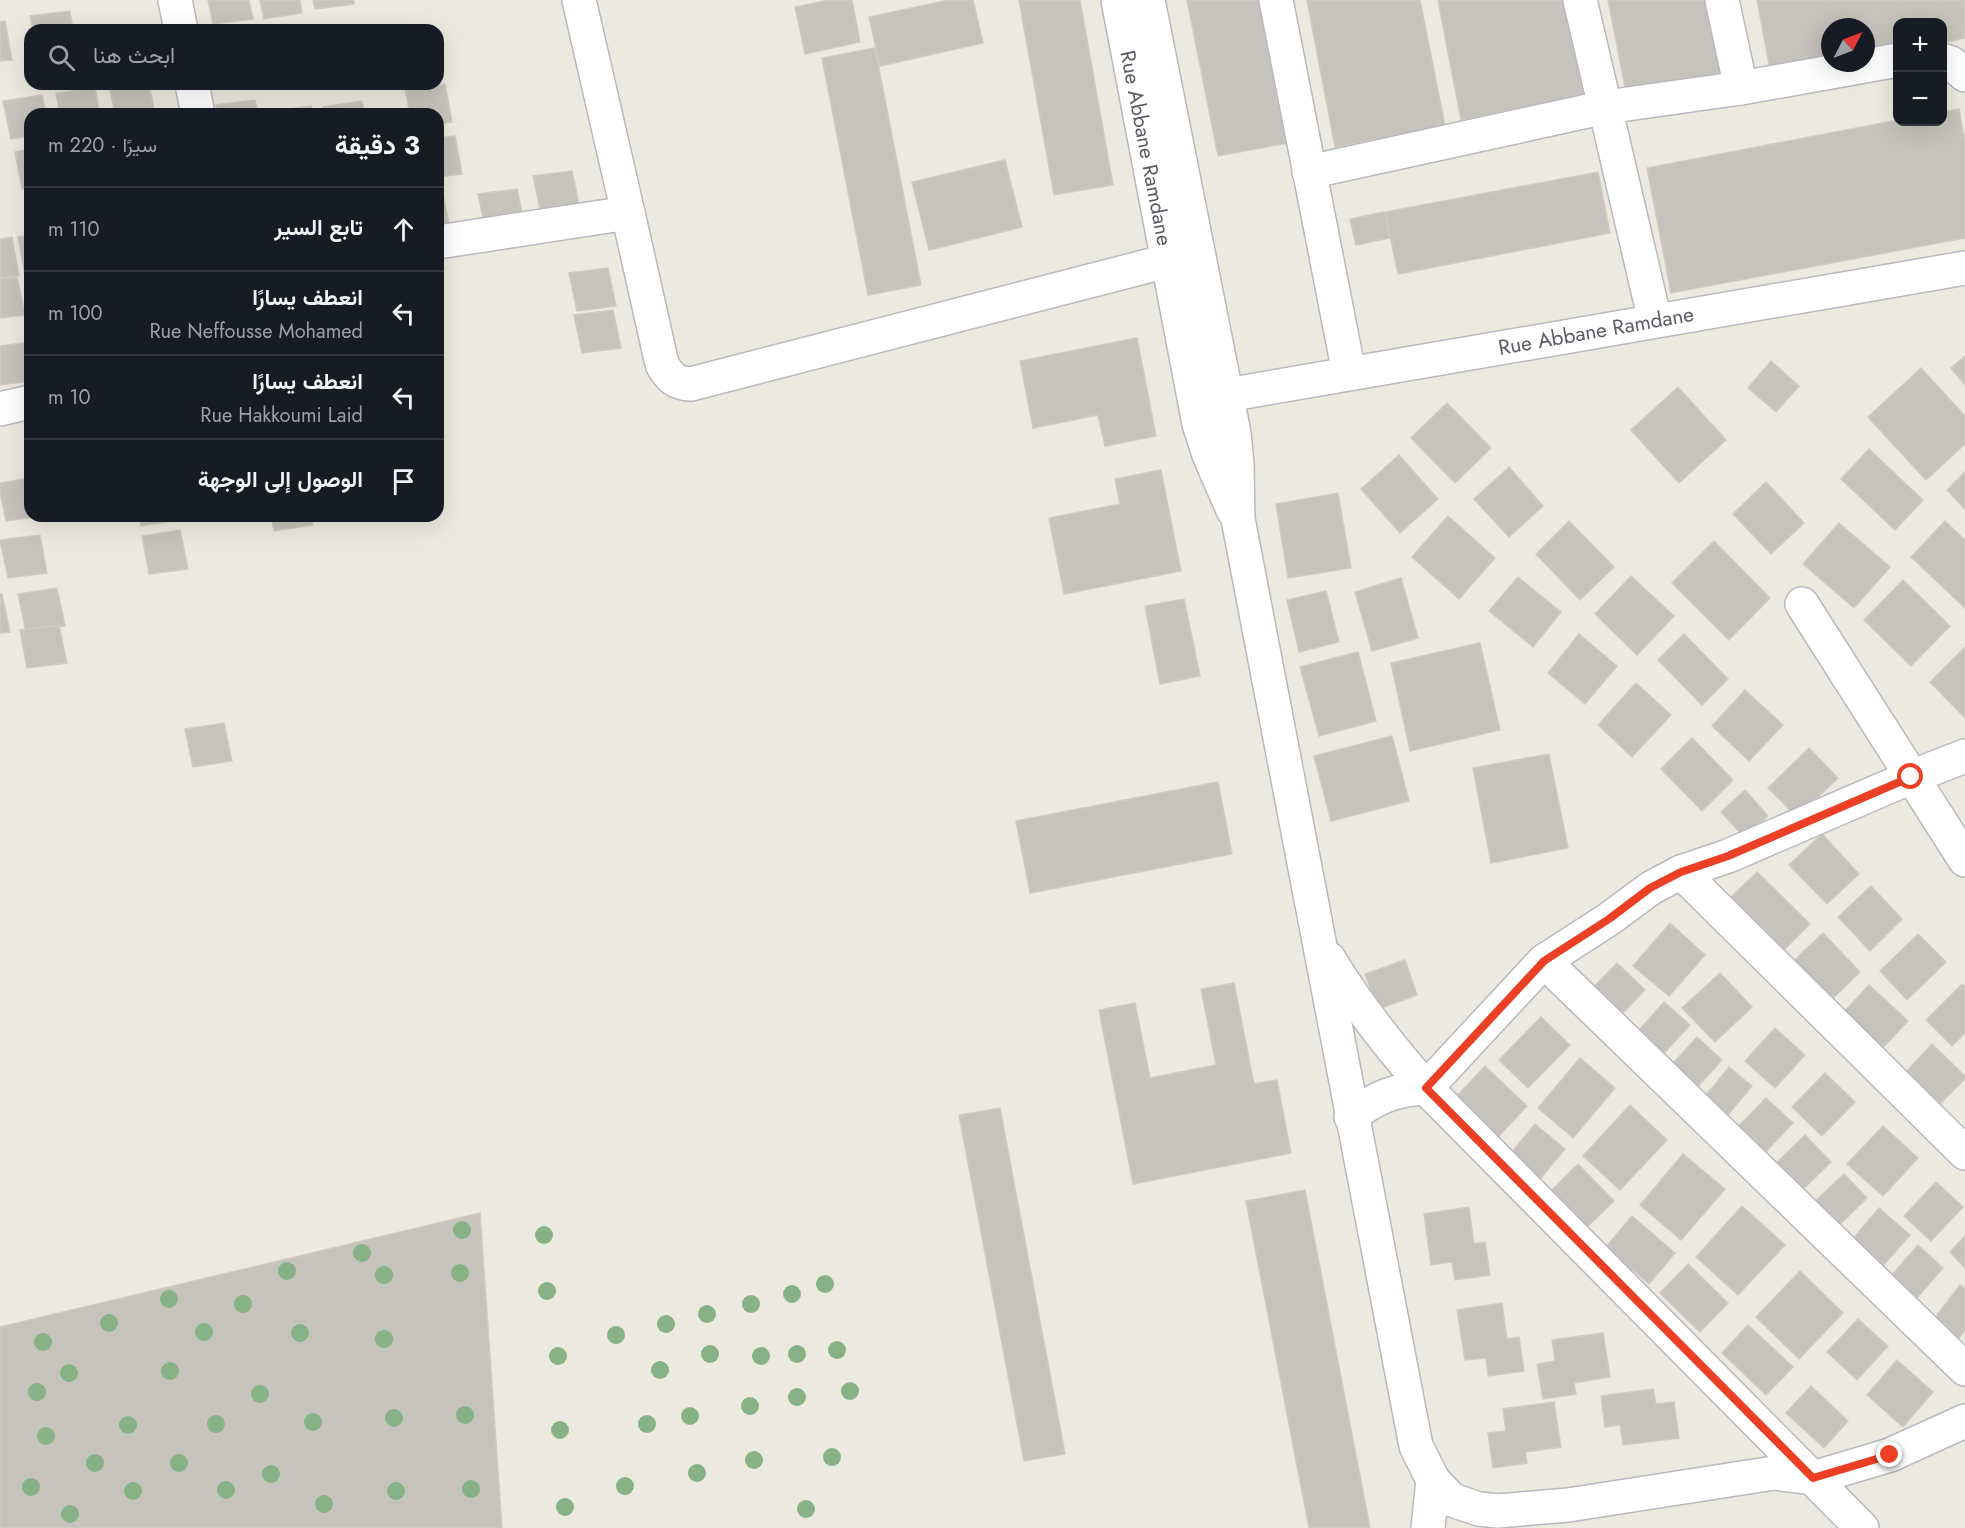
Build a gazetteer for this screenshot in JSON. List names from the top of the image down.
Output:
{
  "streets": {
    "street": ["Rue Abbane Ramdane"]
  },
  "north": "top right",
  "page": {
    "map_buttons": ["+", "−"],
    "search": "ابحث هنا",
    "heading": ["3 دقيقة", "سيرًا · 220 m"],
    "list": [
      ["تابع السير", "110 m"],
      ["انعطف يسارًا", "Rue Neffousse Mohamed", "100 m"],
      ["انعطف يسارًا", "Rue Hakkoumi Laid", "10 m"],
      "الوصول إلى الوجهة"
    ]
  }
}
